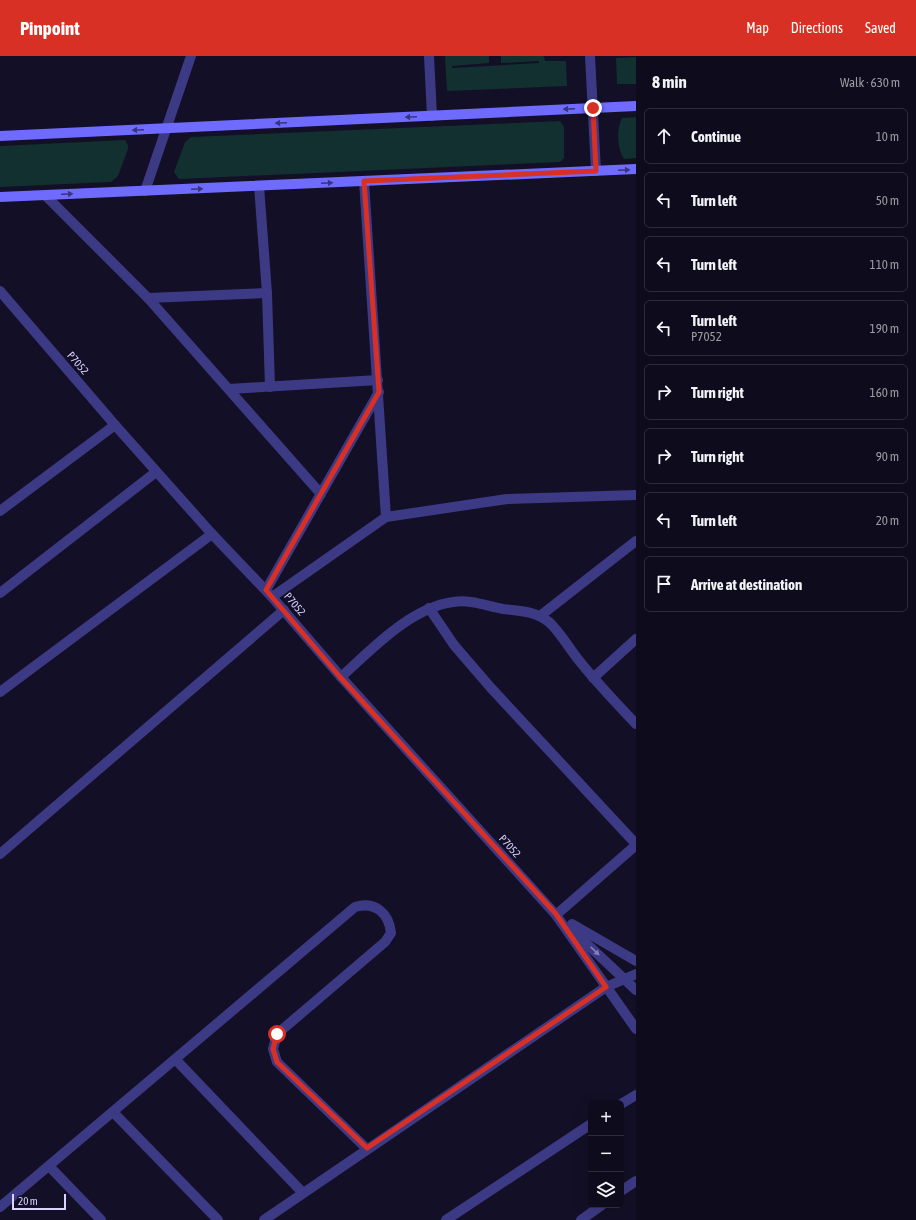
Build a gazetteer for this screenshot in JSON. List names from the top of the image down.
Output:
{
  "streets": {
    "street": ["P7052"]
  },
  "scale_bar": "20 m",
  "page": {
    "header": "Pinpoint",
    "nav": ["Map", "Directions", "Saved"],
    "heading": ["8 min", "Walk · 630 m"],
    "list": [
      ["Continue", "10 m"],
      ["Turn left", "50 m"],
      ["Turn left", "110 m"],
      ["Turn left", "P7052", "190 m"],
      ["Turn right", "160 m"],
      ["Turn right", "90 m"],
      ["Turn left", "20 m"],
      "Arrive at destination"
    ],
    "map_buttons": ["+", "−"],
    "scale": "20 m"
  }
}
